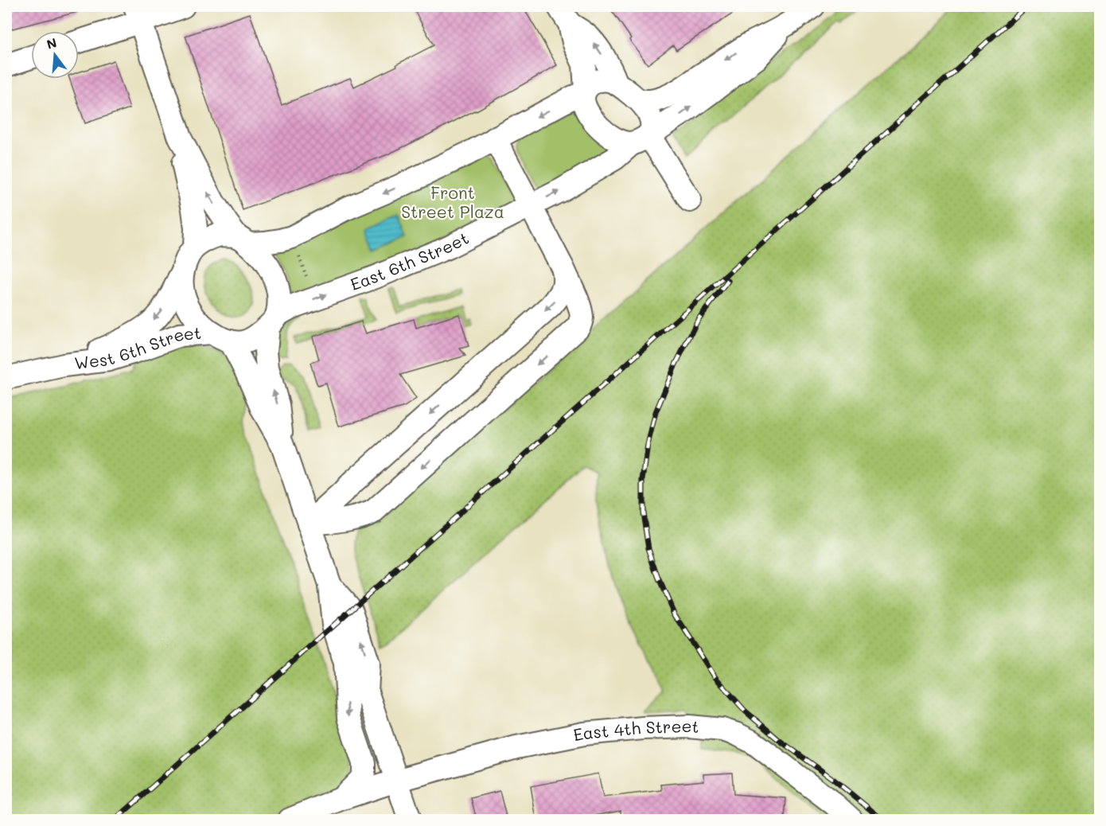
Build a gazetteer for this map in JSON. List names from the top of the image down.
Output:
{
  "streets": {
    "street": ["East 6th Street", "West 6th Street", "East 4th Street"]
  },
  "crossings": [
    ["East 6th Street", "West 6th Street"]
  ],
  "one_way": ["West 6th Street"],
  "parks": ["Front Street Plaza"],
  "north": "top"
}
